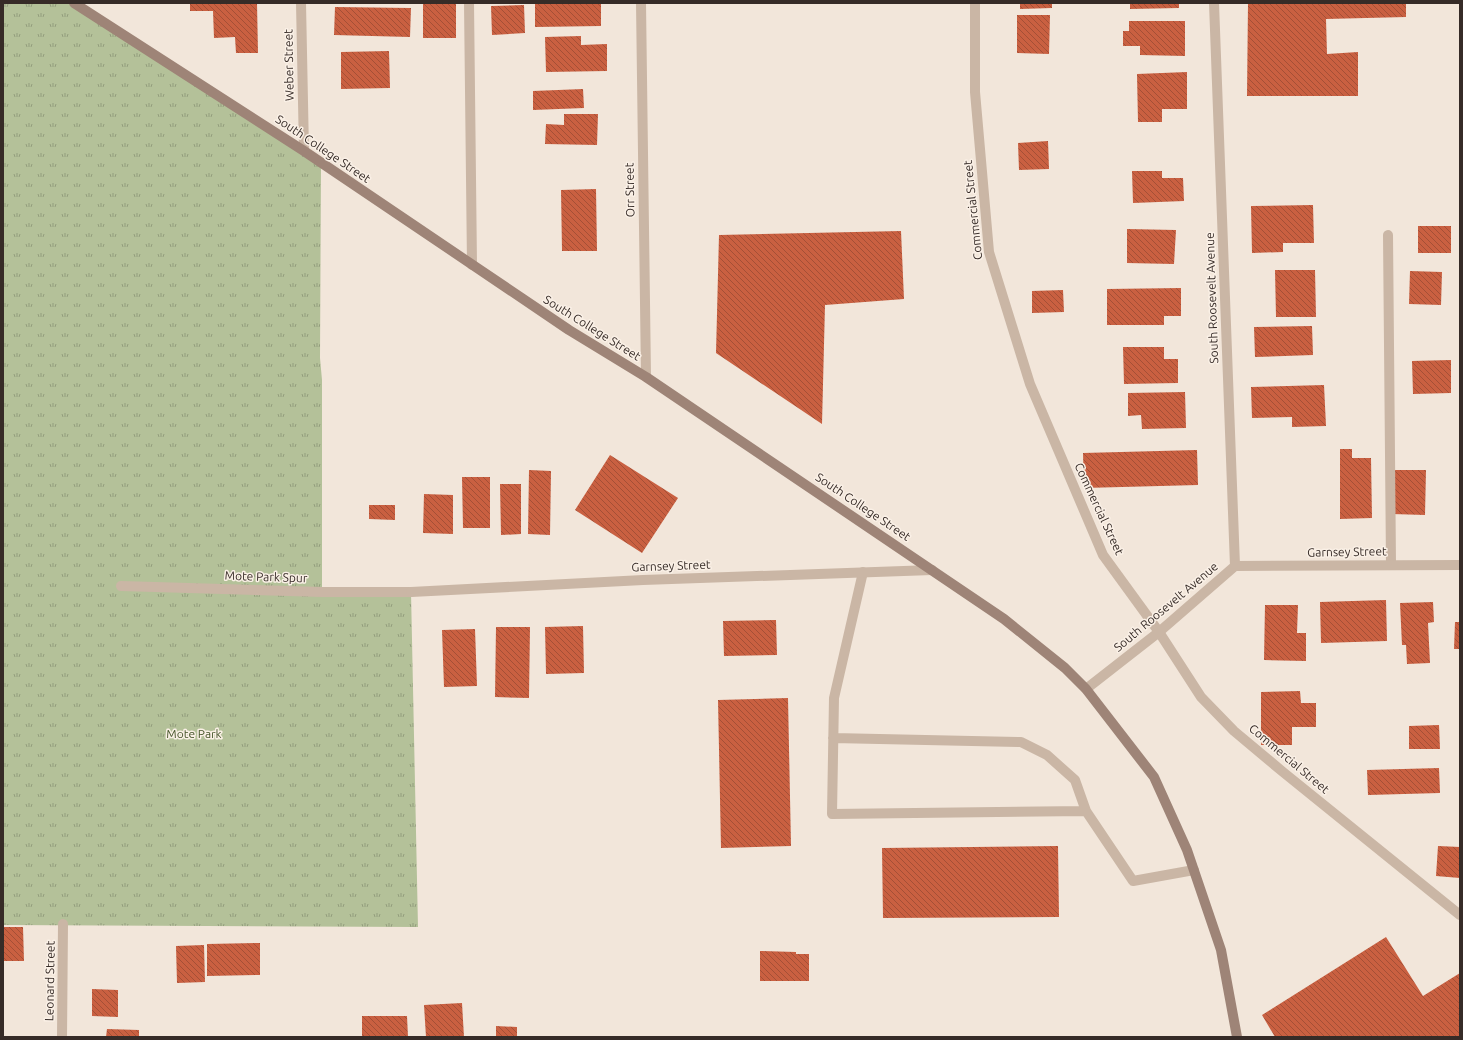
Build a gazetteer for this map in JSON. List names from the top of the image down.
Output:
{
  "streets": {
    "street": [
      "Weber Street",
      "South College Street",
      "Orr Street",
      "Commercial Street",
      "South Roosevelt Avenue",
      "Garnsey Street",
      "Mote Park Spur",
      "Leonard Street"
    ]
  },
  "crossings": [
    ["Weber Street", "South College Street"],
    ["South College Street", "Orr Street"],
    ["South College Street", "South Roosevelt Avenue"],
    ["South College Street", "Garnsey Street"],
    ["Commercial Street", "South Roosevelt Avenue"],
    ["South Roosevelt Avenue", "Garnsey Street"],
    ["Garnsey Street", "Mote Park Spur"]
  ],
  "parks": ["Mote Park"]
}
